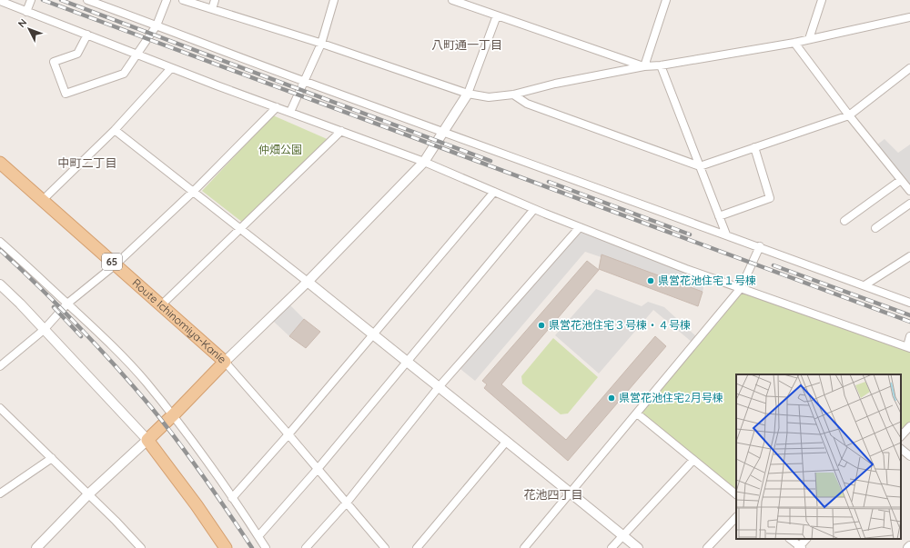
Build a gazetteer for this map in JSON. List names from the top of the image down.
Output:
{
  "streets": {
    "main road": ["65", "Route Ichinomiya-Kanie"]
  },
  "districts": ["八町通一丁目", "中町二丁目", "花池四丁目"],
  "parks": ["仲畑公園"],
  "places": ["県営花池住宅１号棟", "県営花池住宅３号棟・４号棟", "県営花池住宅2月号棟"],
  "north": "top left"
}
